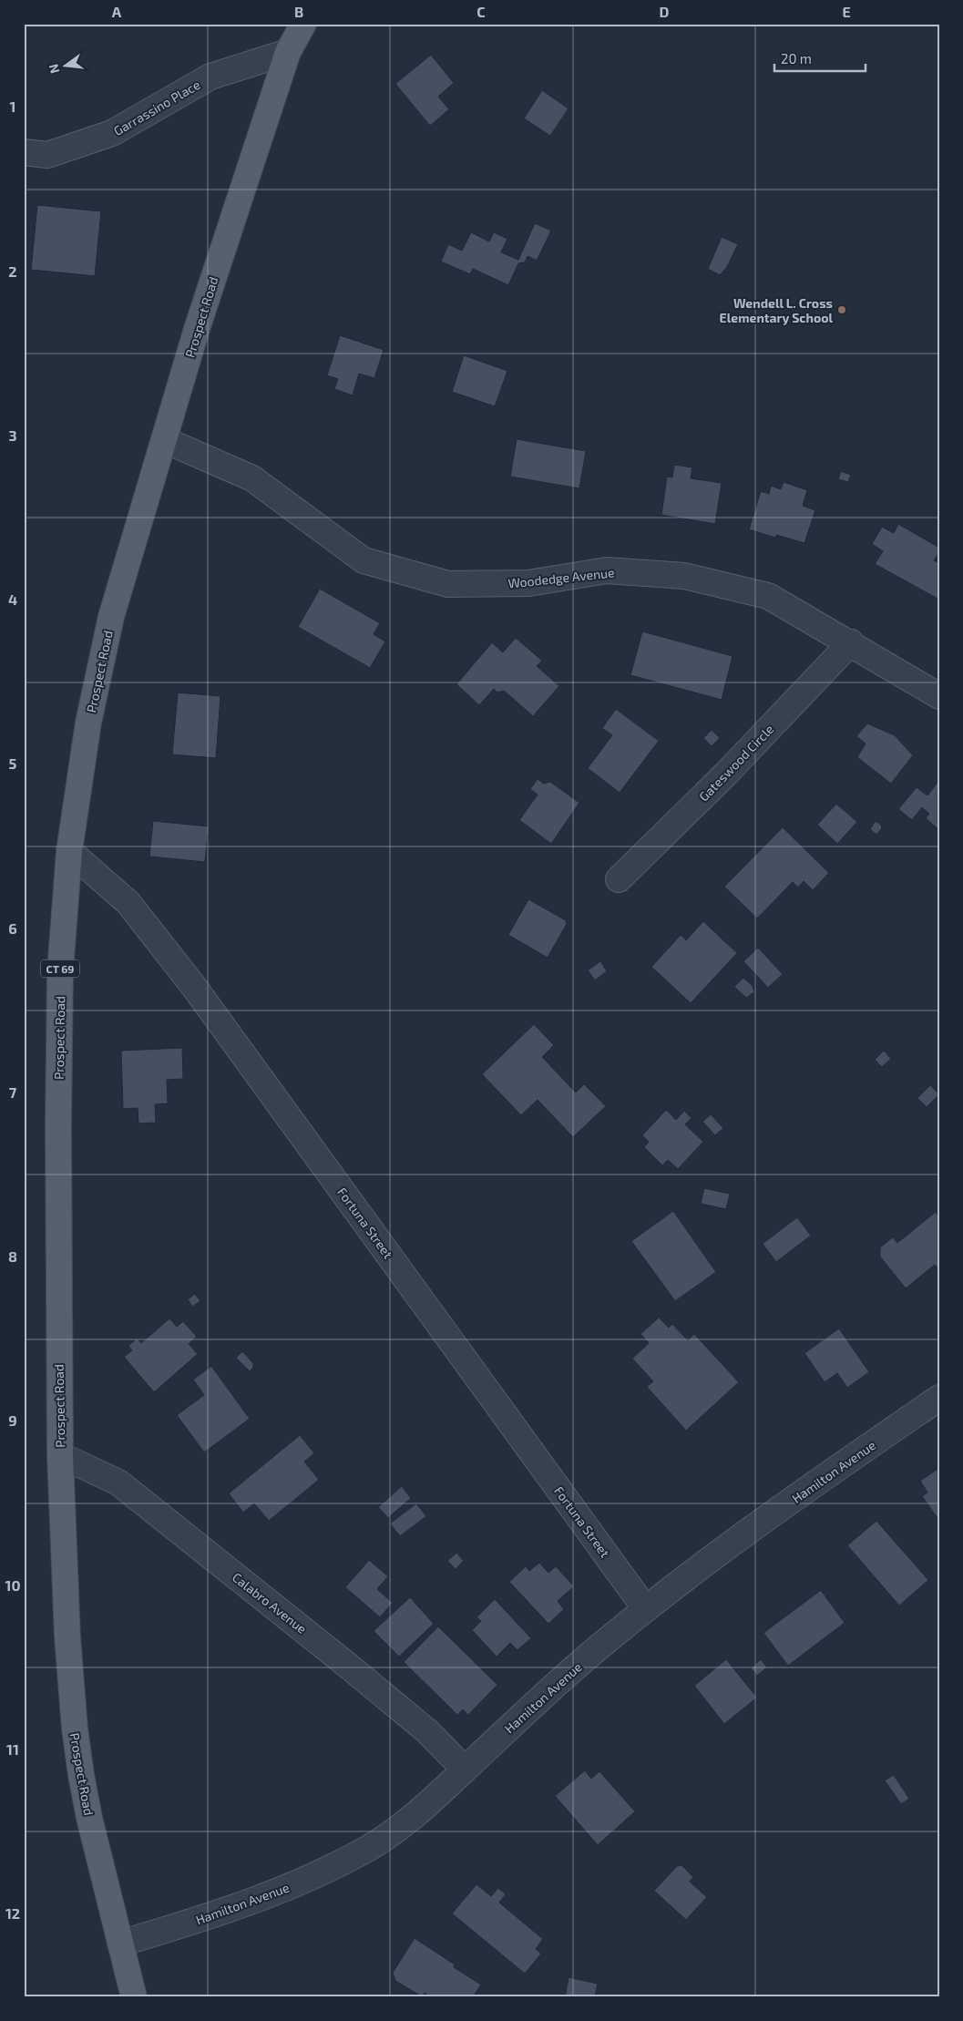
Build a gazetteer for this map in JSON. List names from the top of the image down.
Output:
{
  "streets": {
    "main road": ["Prospect Road", "CT 69"],
    "street": [
      "Garrassino Place",
      "Woodedge Avenue",
      "Gateswood Circle",
      "Fortuna Street",
      "Hamilton Avenue",
      "Calabro Avenue"
    ]
  },
  "crossings": [
    ["Garrassino Place", "Prospect Road"],
    ["Prospect Road", "Woodedge Avenue"],
    ["Prospect Road", "Fortuna Street"],
    ["Prospect Road", "Hamilton Avenue"],
    ["Prospect Road", "Calabro Avenue"],
    ["Woodedge Avenue", "Gateswood Circle"],
    ["Fortuna Street", "Hamilton Avenue"],
    ["Hamilton Avenue", "Calabro Avenue"]
  ],
  "places": ["Wendell L. Cross Elementary School"],
  "scale_bar": "20 m",
  "north": "left",
  "grid": {
    "columns": [
      "A",
      "B",
      "C",
      "D",
      "E"
    ],
    "rows": [
      "1",
      "2",
      "3",
      "4",
      "5",
      "6",
      "7",
      "8",
      "9",
      "10",
      "11",
      "12"
    ]
  }
}
